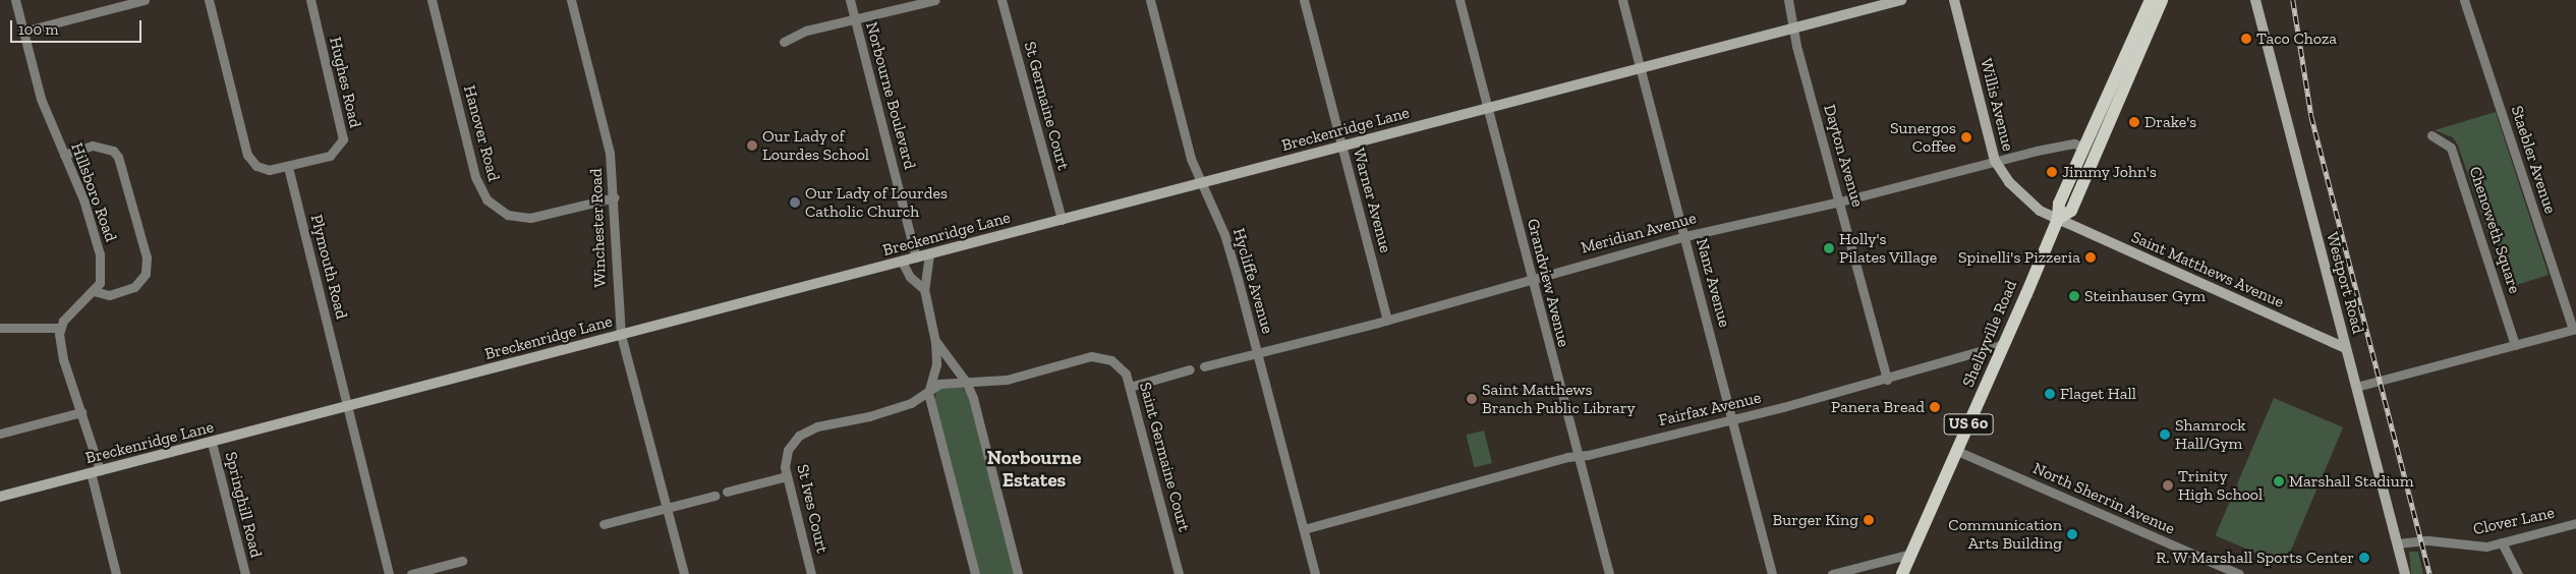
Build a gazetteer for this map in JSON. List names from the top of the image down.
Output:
{
  "streets": {
    "main road": [
      "Willis Avenue",
      "Breckenridge Lane",
      "Saint Matthews Avenue",
      "Westport Road",
      "Shelbyville Road",
      "US 60"
    ],
    "street": [
      "Hughes Road",
      "Norbourne Boulevard",
      "St Germaine Court",
      "Hanover Road",
      "Dayton Avenue",
      "Staebler Avenue",
      "Hillsboro Road",
      "Warner Avenue",
      "Winchester Road",
      "Chenoweth Square",
      "Meridian Avenue",
      "Plymouth Road",
      "Hycliffe Avenue",
      "Grandview Avenue",
      "Nanz Avenue",
      "Fairfax Avenue",
      "Saint Germaine Court",
      "North Sherrin Avenue",
      "Springhill Road",
      "St Ives Court",
      "Clover Lane"
    ]
  },
  "crossings": [
    ["Hughes Road", "Plymouth Road"],
    ["Norbourne Boulevard", "Breckenridge Lane"],
    ["Willis Avenue", "Meridian Avenue"],
    ["Willis Avenue", "Saint Matthews Avenue"],
    ["Willis Avenue", "Shelbyville Road"],
    ["St Germaine Court", "Breckenridge Lane"],
    ["Breckenridge Lane", "Dayton Avenue"],
    ["Breckenridge Lane", "Warner Avenue"],
    ["Breckenridge Lane", "Winchester Road"],
    ["Breckenridge Lane", "Plymouth Road"],
    ["Breckenridge Lane", "Hycliffe Avenue"],
    ["Breckenridge Lane", "Grandview Avenue"],
    ["Breckenridge Lane", "Nanz Avenue"],
    ["Breckenridge Lane", "Springhill Road"],
    ["Hanover Road", "Winchester Road"],
    ["Dayton Avenue", "Meridian Avenue"],
    ["Dayton Avenue", "Fairfax Avenue"],
    ["Warner Avenue", "Meridian Avenue"],
    ["Meridian Avenue", "Hycliffe Avenue"],
    ["Meridian Avenue", "Grandview Avenue"],
    ["Meridian Avenue", "Nanz Avenue"],
    ["Meridian Avenue", "Shelbyville Road"],
    ["Saint Matthews Avenue", "Westport Road"],
    ["Saint Matthews Avenue", "Shelbyville Road"],
    ["Hycliffe Avenue", "Fairfax Avenue"],
    ["Grandview Avenue", "Fairfax Avenue"],
    ["Nanz Avenue", "Fairfax Avenue"],
    ["Westport Road", "Clover Lane"],
    ["Shelbyville Road", "Fairfax Avenue"],
    ["Shelbyville Road", "North Sherrin Avenue"]
  ],
  "districts": ["Norbourne Estates"],
  "places": [
    "Taco Choza",
    "Drake's",
    "Sunergos Coffee",
    "Our Lady of Lourdes School",
    "Jimmy John's",
    "Our Lady of Lourdes Catholic Church",
    "Holly's Pilates Village",
    "Spinelli's Pizzeria",
    "Steinhauser Gym",
    "Flaget Hall",
    "Saint Matthews Branch Public Library",
    "Panera Bread",
    "Shamrock Hall/Gym",
    "Marshall Stadium",
    "Trinity High School",
    "Burger King",
    "Communication Arts Building",
    "R. W Marshall Sports Center"
  ],
  "scale_bar": "100 m"
}
